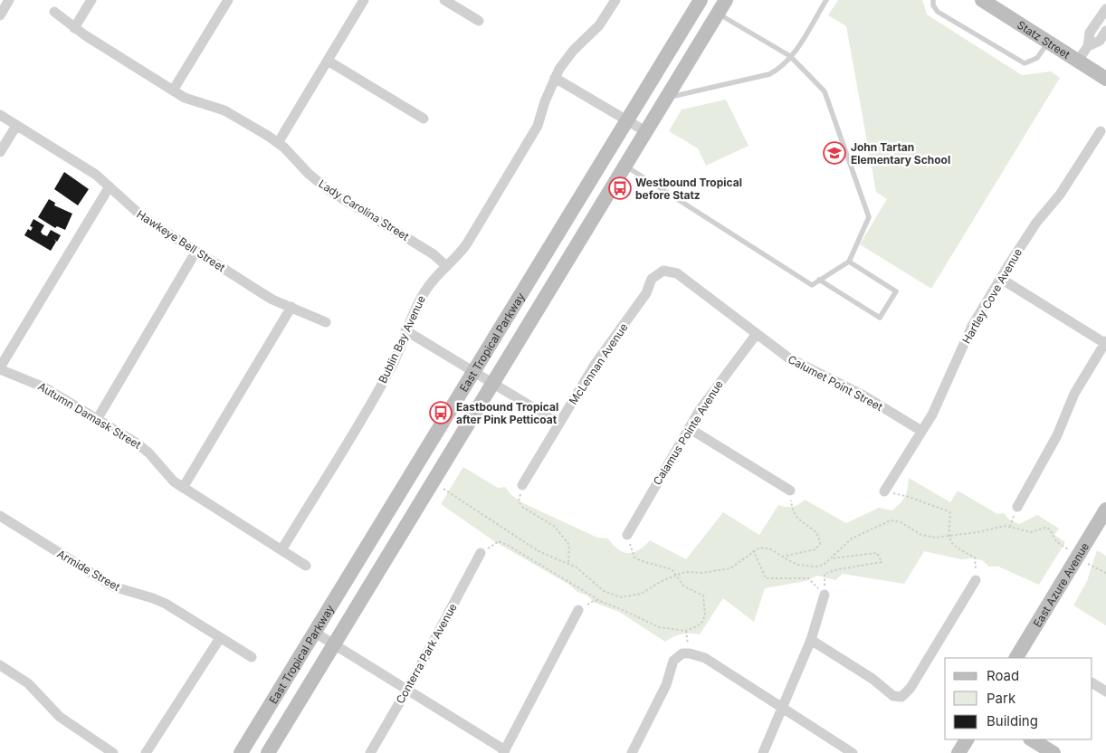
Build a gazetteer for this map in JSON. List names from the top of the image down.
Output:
{
  "streets": {
    "main road": ["Statz Street", "East Tropical Parkway", "East Azure Avenue"],
    "street": [
      "Lady Carolina Street",
      "Hawkeye Bell Street",
      "Hartley Cove Avenue",
      "Bublin Bay Avenue",
      "McLennan Avenue",
      "Calumet Point Street",
      "Autumn Damask Street",
      "Calamus Pointe Avenue",
      "Armide Street",
      "Conterra Park Avenue"
    ]
  },
  "crossings": [
    ["Lady Carolina Street", "Bublin Bay Avenue"],
    ["Hartley Cove Avenue", "Calumet Point Street"],
    ["Bublin Bay Avenue", "Autumn Damask Street"],
    ["McLennan Avenue", "Calumet Point Street"],
    ["Calumet Point Street", "Calamus Pointe Avenue"]
  ],
  "places": {
    "school or university": ["John Tartan Elementary School"],
    "bus stop": ["Westbound Tropical before Statz", "Eastbound Tropical after Pink Petticoat"]
  },
  "legend": ["Road", "Park", "Building"]
}
